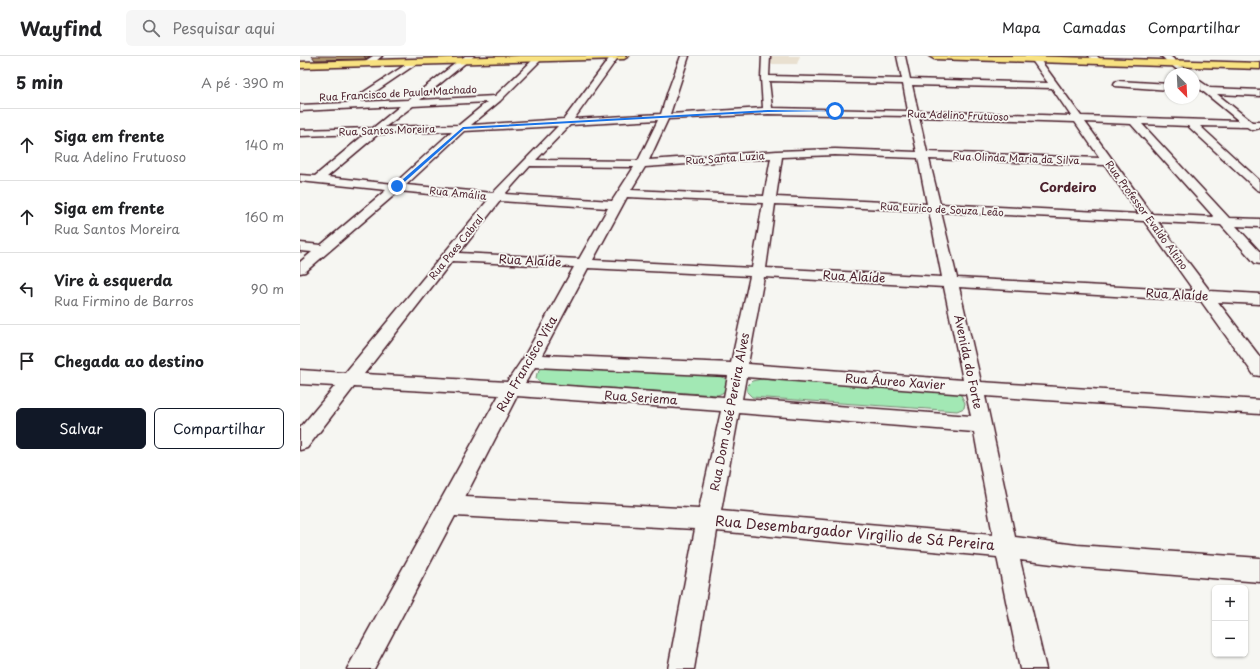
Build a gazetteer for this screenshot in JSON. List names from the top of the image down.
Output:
{
  "streets": {
    "street": [
      "Rua Francisco de Paula Machado",
      "Rua Adelino Frutuoso",
      "Rua Santos Moreira",
      "Rua Santa Luzia",
      "Rua Olinda Maria da Silva",
      "Rua Amália",
      "Rua Eurico de Souza Leão",
      "Rua Professor Evaldo Altino",
      "Rua Paes Cabral",
      "Rua Alaíde",
      "Avenida do Forte",
      "Rua Francisco Vita",
      "Rua Áureo Xavier",
      "Rua Seriema",
      "Rua Dom José Pereira Alves",
      "Rua Desembargador Virgilio de Sá Pereira"
    ]
  },
  "crossings": [
    ["Rua Adelino Frutuoso", "Rua Santos Moreira"],
    ["Rua Adelino Frutuoso", "Rua Professor Evaldo Altino"],
    ["Rua Adelino Frutuoso", "Avenida do Forte"],
    ["Rua Adelino Frutuoso", "Rua Francisco Vita"],
    ["Rua Santos Moreira", "Rua Paes Cabral"],
    ["Rua Santos Moreira", "Rua Francisco Vita"],
    ["Rua Santa Luzia", "Rua Olinda Maria da Silva"],
    ["Rua Santa Luzia", "Rua Paes Cabral"],
    ["Rua Santa Luzia", "Avenida do Forte"],
    ["Rua Santa Luzia", "Rua Francisco Vita"],
    ["Rua Santa Luzia", "Rua Dom José Pereira Alves"],
    ["Rua Olinda Maria da Silva", "Rua Professor Evaldo Altino"],
    ["Rua Olinda Maria da Silva", "Avenida do Forte"],
    ["Rua Amália", "Rua Eurico de Souza Leão"],
    ["Rua Amália", "Rua Paes Cabral"],
    ["Rua Amália", "Rua Francisco Vita"],
    ["Rua Eurico de Souza Leão", "Rua Professor Evaldo Altino"],
    ["Rua Eurico de Souza Leão", "Avenida do Forte"],
    ["Rua Eurico de Souza Leão", "Rua Francisco Vita"],
    ["Rua Eurico de Souza Leão", "Rua Dom José Pereira Alves"],
    ["Rua Professor Evaldo Altino", "Rua Alaíde"],
    ["Rua Paes Cabral", "Rua Alaíde"],
    ["Rua Paes Cabral", "Rua Seriema"],
    ["Rua Alaíde", "Avenida do Forte"],
    ["Rua Alaíde", "Rua Francisco Vita"],
    ["Rua Alaíde", "Rua Dom José Pereira Alves"],
    ["Avenida do Forte", "Rua Áureo Xavier"],
    ["Avenida do Forte", "Rua Seriema"],
    ["Avenida do Forte", "Rua Desembargador Virgilio de Sá Pereira"],
    ["Rua Francisco Vita", "Rua Áureo Xavier"],
    ["Rua Francisco Vita", "Rua Seriema"],
    ["Rua Francisco Vita", "Rua Desembargador Virgilio de Sá Pereira"],
    ["Rua Áureo Xavier", "Rua Dom José Pereira Alves"],
    ["Rua Seriema", "Rua Dom José Pereira Alves"],
    ["Rua Dom José Pereira Alves", "Rua Desembargador Virgilio de Sá Pereira"]
  ],
  "districts": ["Cordeiro"],
  "north": "bottom right",
  "page": {
    "header": "Wayfind",
    "search": "Pesquisar aqui",
    "nav": ["Mapa", "Camadas", "Compartilhar"],
    "heading": ["5 min", "A pé · 390 m"],
    "list": [
      ["Siga em frente", "Rua Adelino Frutuoso", "140 m"],
      ["Siga em frente", "Rua Santos Moreira", "160 m"],
      ["Vire à esquerda", "Rua Firmino de Barros", "90 m"],
      "Chegada ao destino"
    ],
    "buttons": ["Salvar", "Compartilhar"],
    "map_buttons": ["+", "−"]
  }
}
